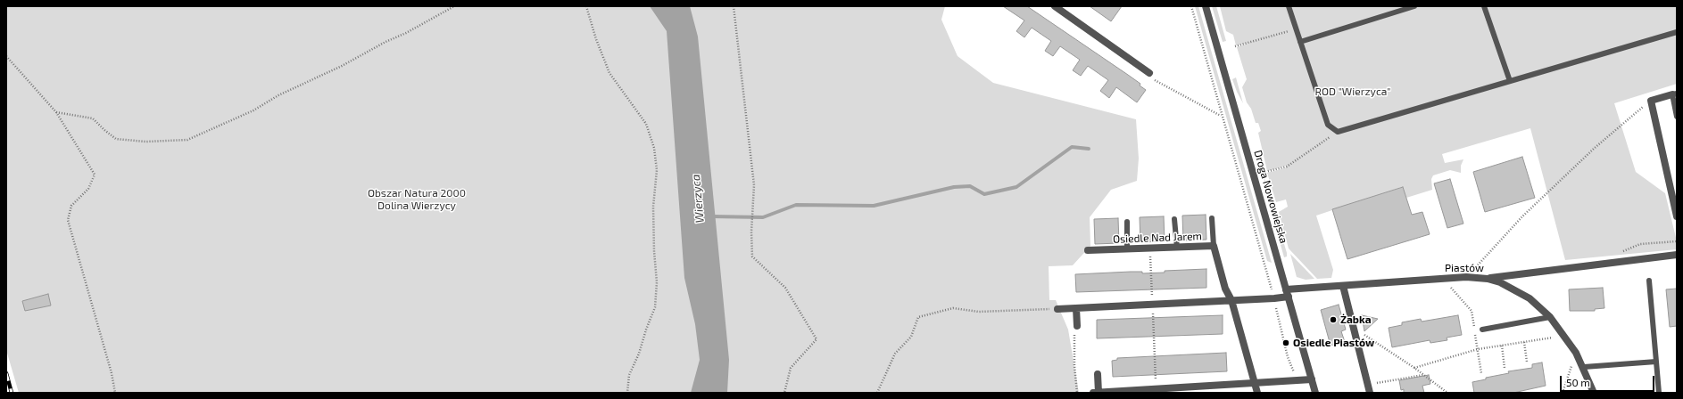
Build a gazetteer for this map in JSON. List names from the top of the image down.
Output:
{
  "streets": {
    "street": ["Droga Nowowiejska", "Osiedle Nad Jarem", "Piastów"]
  },
  "crossings": [
    ["Droga Nowowiejska", "Piastów"]
  ],
  "water": ["Wierzyca"],
  "parks": ["ROD \"Wierzyca\"", "Obszar Natura 2000 Dolina Wierzycy"],
  "places": ["Żabka", "Osiedle Piastów"],
  "scale_bar": "50 m"
}
